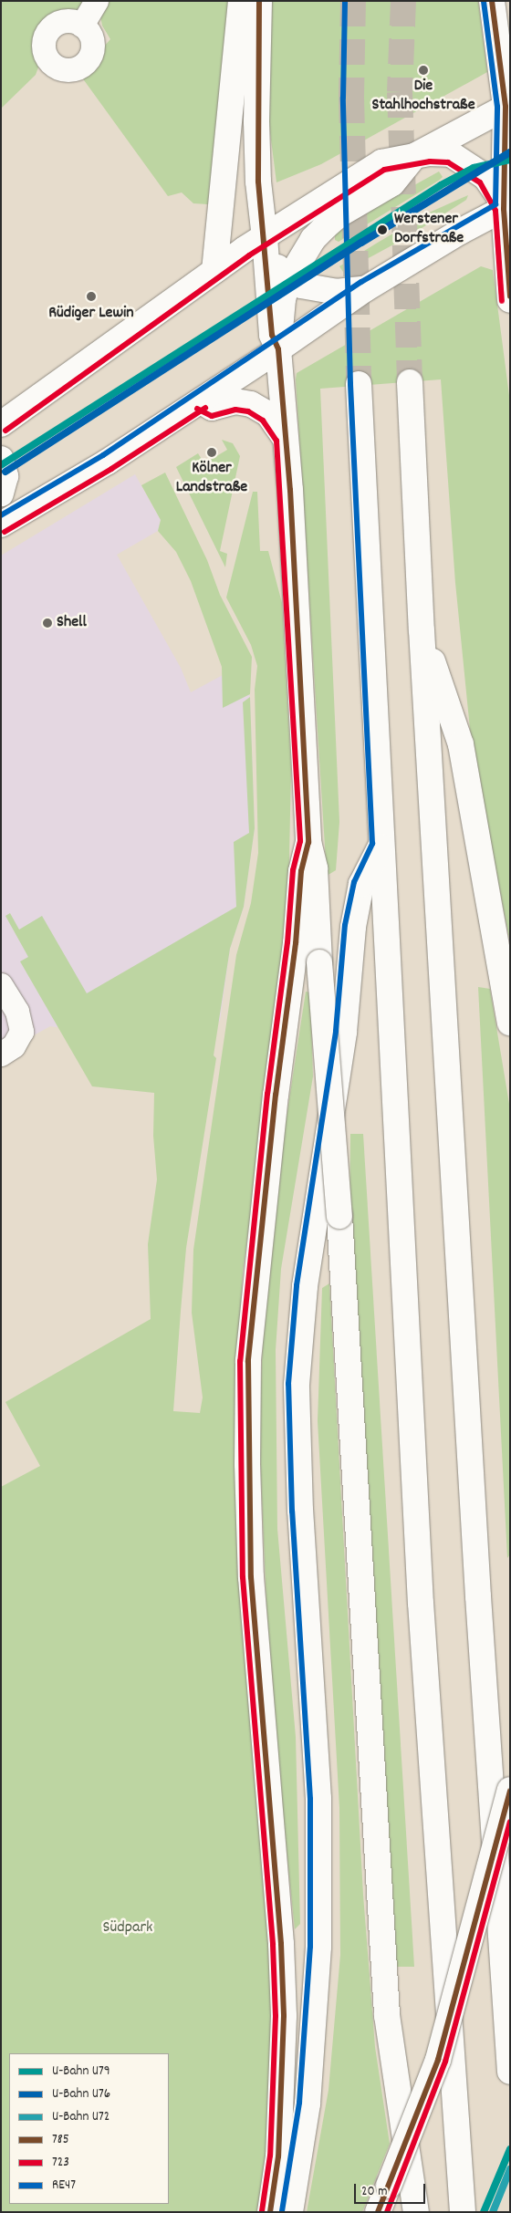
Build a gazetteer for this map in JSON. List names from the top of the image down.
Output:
{
  "parks": ["Südpark"],
  "places": [
    "Die Stahlhochstraße",
    "Werstener Dorfstraße",
    "Rüdiger Lewin",
    "Kölner Landstraße",
    "Shell"
  ],
  "lines": [
    "transit line 785",
    "transit line RE47",
    "metro line U76",
    "metro line U79",
    "transit line 723",
    "metro line U72"
  ],
  "legend": [
    "U-Bahn U79",
    "U-Bahn U76",
    "U-Bahn U72",
    "785",
    "723",
    "RE47"
  ],
  "scale_bar": "20 m"
}
